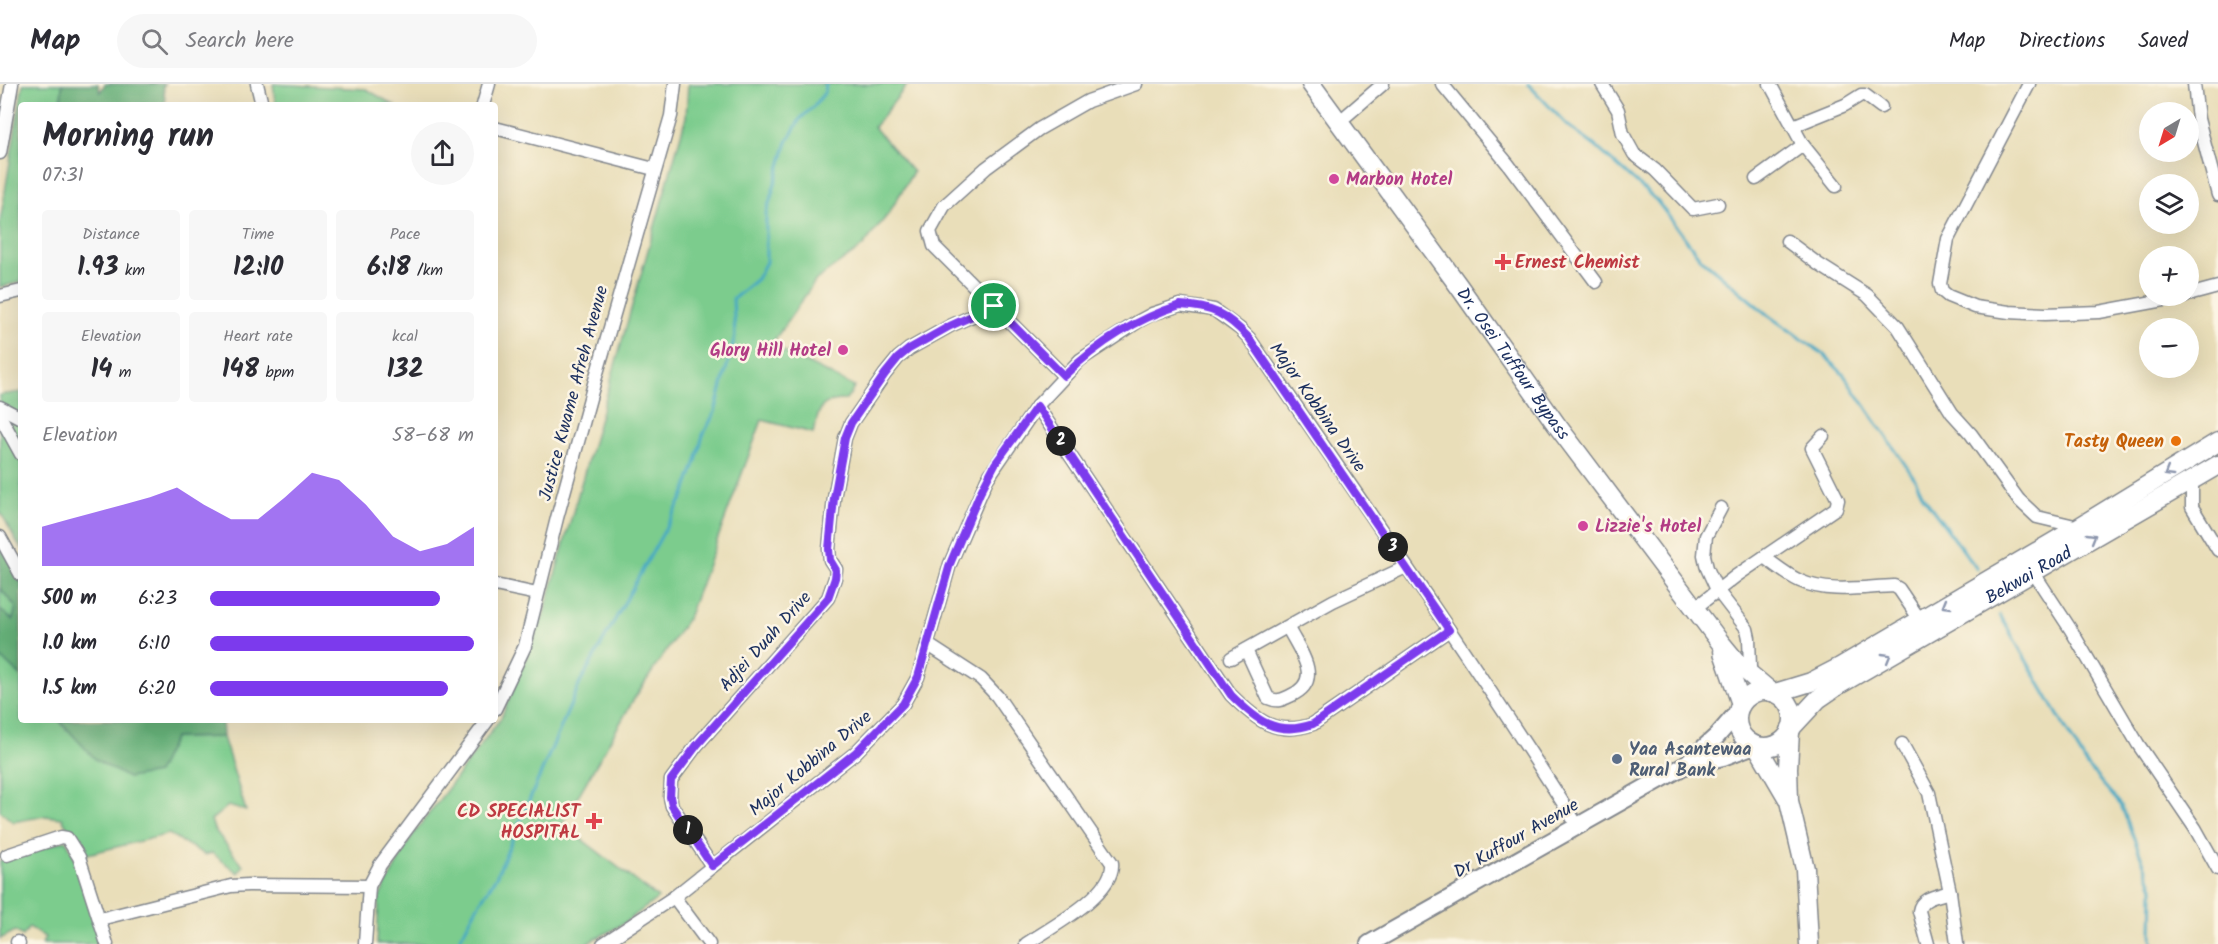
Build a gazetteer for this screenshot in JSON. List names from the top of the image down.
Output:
{
  "streets": {
    "highway": ["Dr. Osei Tuffour Bypass", "Bekwai Road"],
    "main road": ["Dr Kuffour Avenue"],
    "street": ["Justice Kwame Afreh Avenue", "Major Kobbina Drive", "Adjei Duah Drive"]
  },
  "crossings": [
    ["Dr. Osei Tuffour Bypass", "Bekwai Road"],
    ["Major Kobbina Drive", "Adjei Duah Drive"],
    ["Major Kobbina Drive", "Dr Kuffour Avenue"]
  ],
  "places": {
    "other": [
      "Marbon Hotel",
      "Glory Hill Hotel",
      "Tasty Queen",
      "Lizzie's Hotel",
      "Yaa Asantewaa Rural Bank"
    ],
    "health": ["Ernest Chemist", "CD SPECIALIST HOSPITAL"]
  },
  "north": "bottom left",
  "page": {
    "header": "Map",
    "search": "Search here",
    "nav": ["Map", "Directions", "Saved"],
    "map_buttons": ["+", "−"],
    "heading": ["Morning run", "07:31"],
    "stats": [
      ["Distance", "1.93 km"],
      ["Time", "12:10"],
      ["Pace", "6:18 /km"],
      ["Elevation", "14 m"],
      ["Heart rate", "148 bpm"],
      ["kcal", "132"]
    ],
    "chart": ["Elevation", "58–68 m"],
    "pins": ["2", "3", "1"],
    "list": [
      {
        "name": "500 m",
        "note": "6:23"
      },
      {
        "name": "1.0 km",
        "note": "6:10"
      },
      {
        "name": "1.5 km",
        "note": "6:20"
      }
    ]
  }
}
